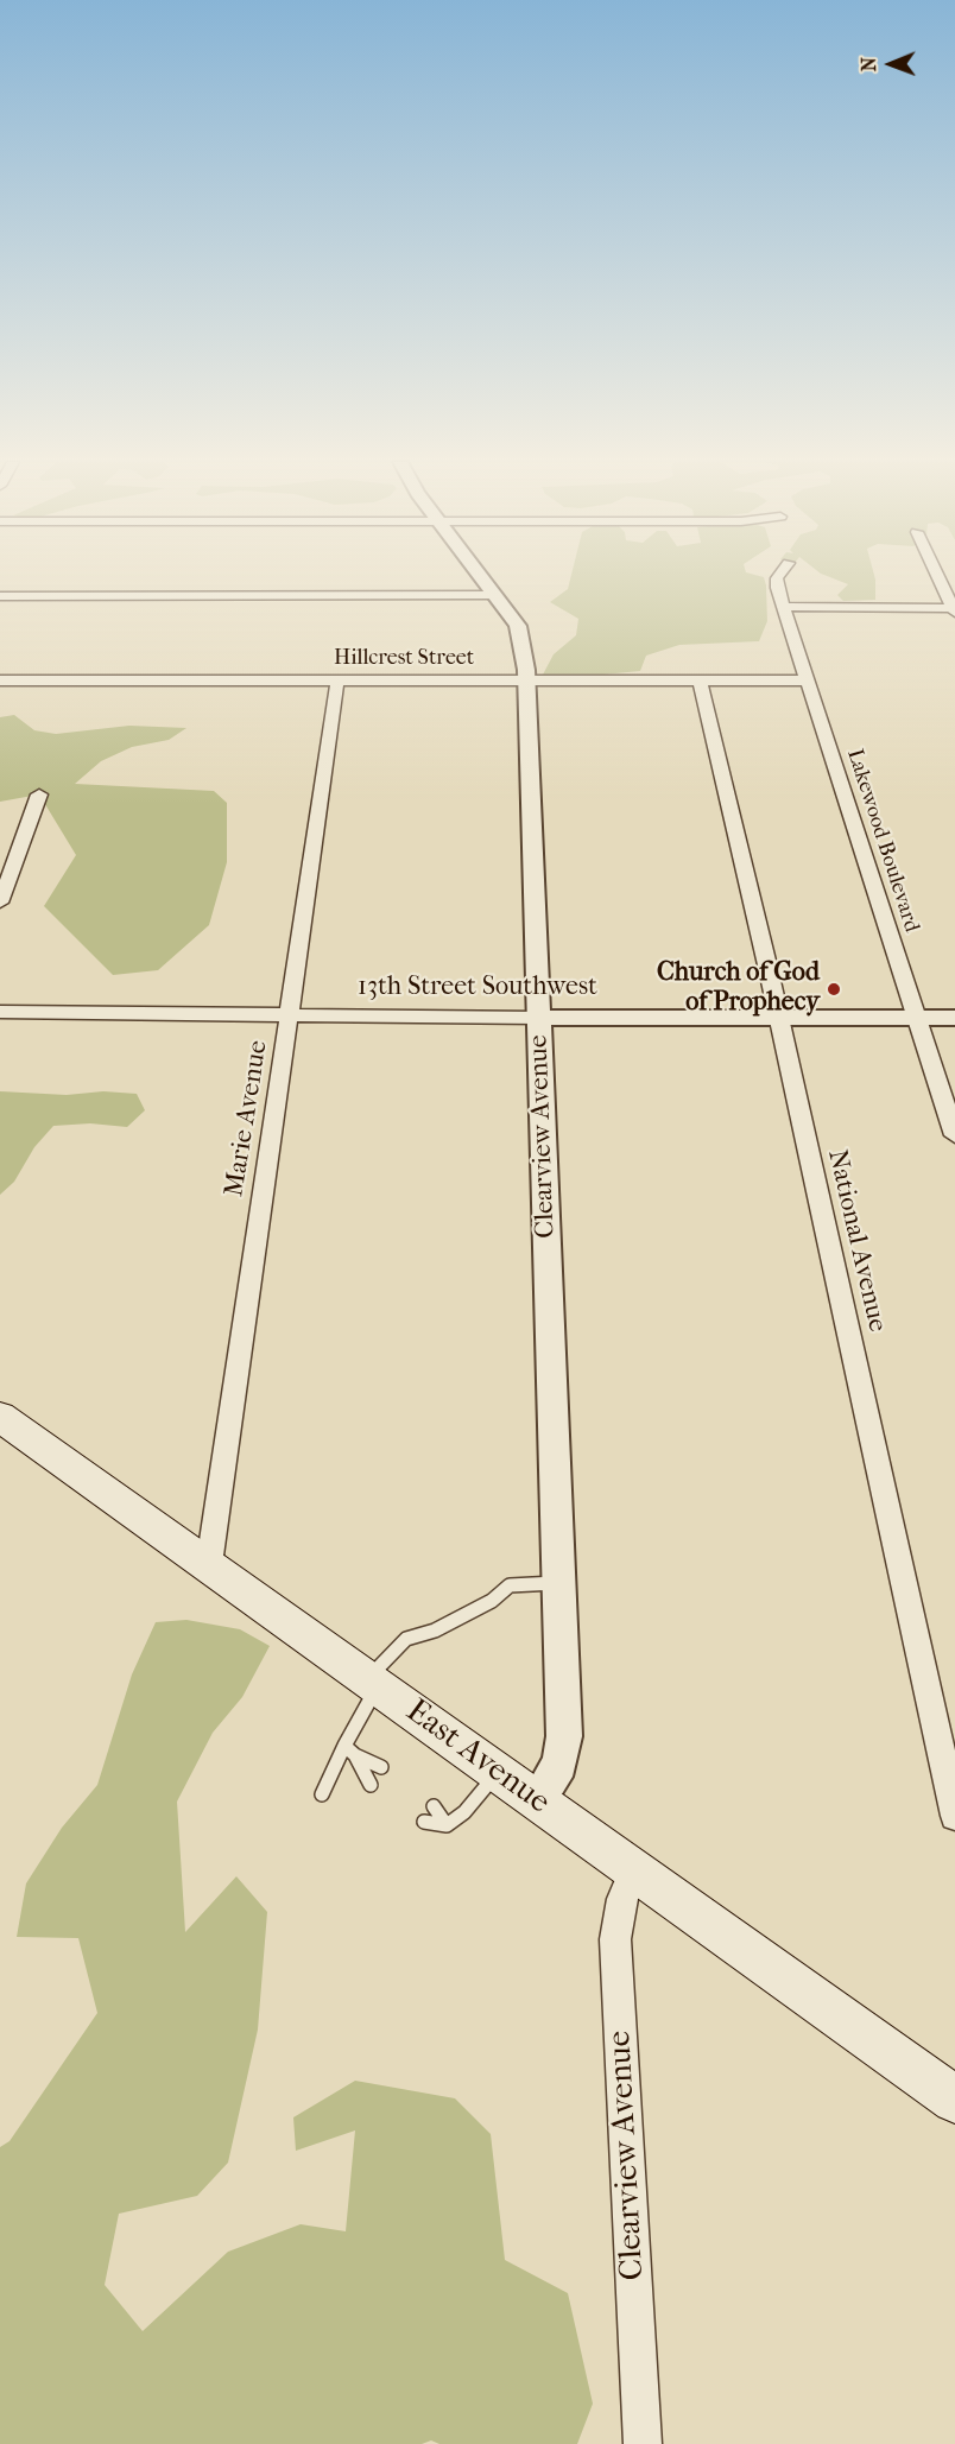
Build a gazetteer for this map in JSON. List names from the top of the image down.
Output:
{
  "streets": {
    "main road": ["East Avenue"],
    "street": [
      "Hillcrest Street",
      "Lakewood Boulevard",
      "13th Street Southwest",
      "Marie Avenue",
      "Clearview Avenue",
      "National Avenue"
    ]
  },
  "crossings": [
    ["Hillcrest Street", "Lakewood Boulevard"],
    ["Hillcrest Street", "Marie Avenue"],
    ["Hillcrest Street", "Clearview Avenue"],
    ["Hillcrest Street", "National Avenue"],
    ["Lakewood Boulevard", "13th Street Southwest"],
    ["13th Street Southwest", "Marie Avenue"],
    ["13th Street Southwest", "Clearview Avenue"],
    ["13th Street Southwest", "National Avenue"],
    ["Marie Avenue", "East Avenue"],
    ["Clearview Avenue", "East Avenue"]
  ],
  "places": ["Church of God of Prophecy"],
  "north": "left"
}
